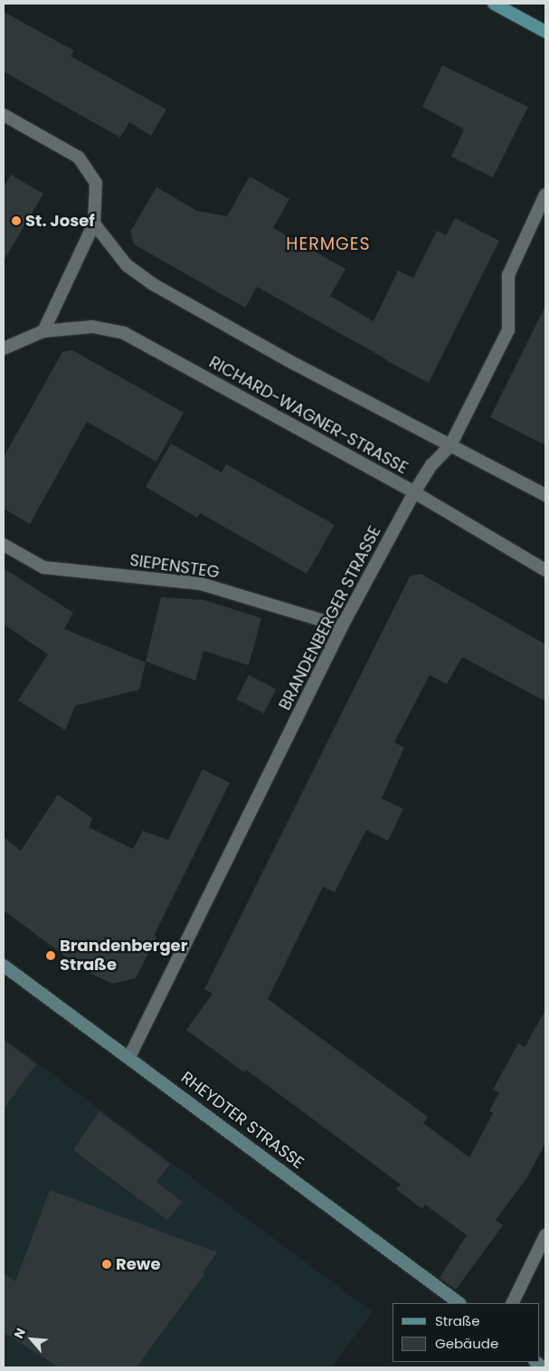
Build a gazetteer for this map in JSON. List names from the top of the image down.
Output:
{
  "streets": {
    "main road": ["RHEYDTER STRASSE"],
    "street": ["RICHARD-WAGNER-STRASSE", "SIEPENSTEG", "BRANDENBERGER STRASSE"]
  },
  "crossings": [
    ["RICHARD-WAGNER-STRASSE", "BRANDENBERGER STRASSE"],
    ["SIEPENSTEG", "BRANDENBERGER STRASSE"],
    ["BRANDENBERGER STRASSE", "RHEYDTER STRASSE"]
  ],
  "districts": ["HERMGES"],
  "places": ["St. Josef", "Brandenberger Straße", "Rewe"],
  "legend": ["Straße", "Gebäude"],
  "north": "top left"
}
